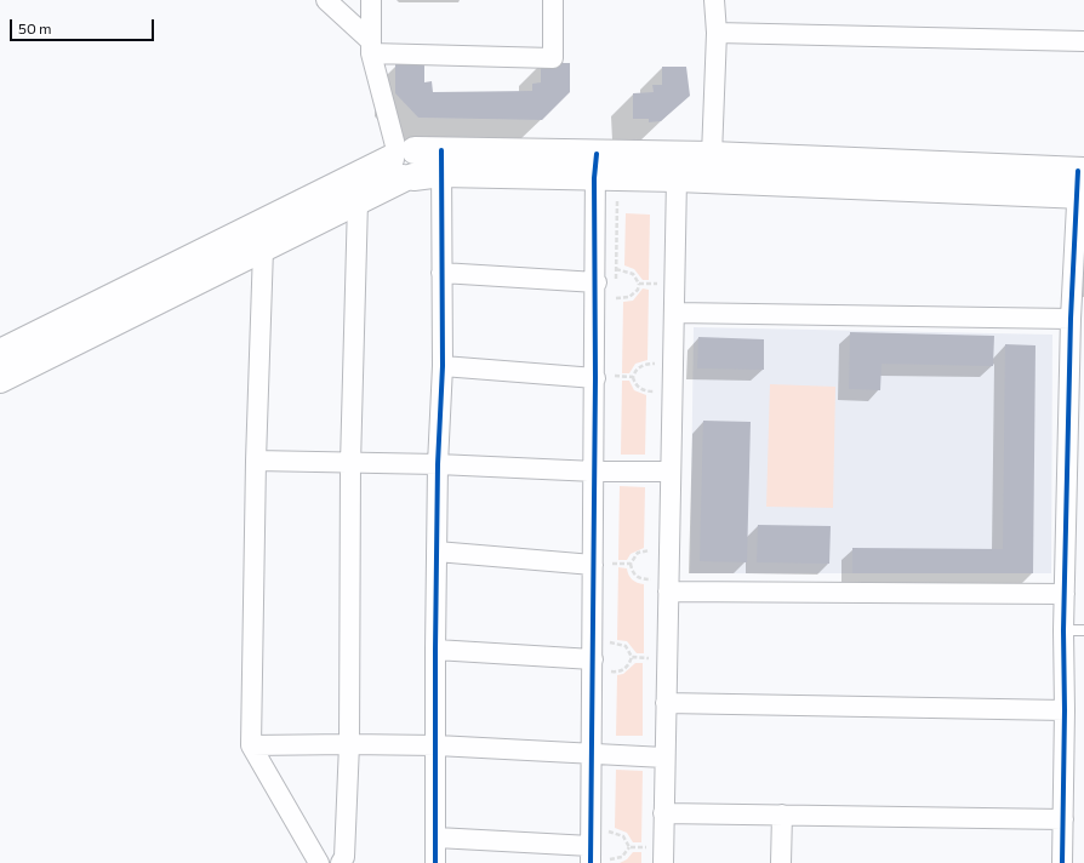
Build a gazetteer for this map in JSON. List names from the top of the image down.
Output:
{
  "scale_bar": "50 m"
}
